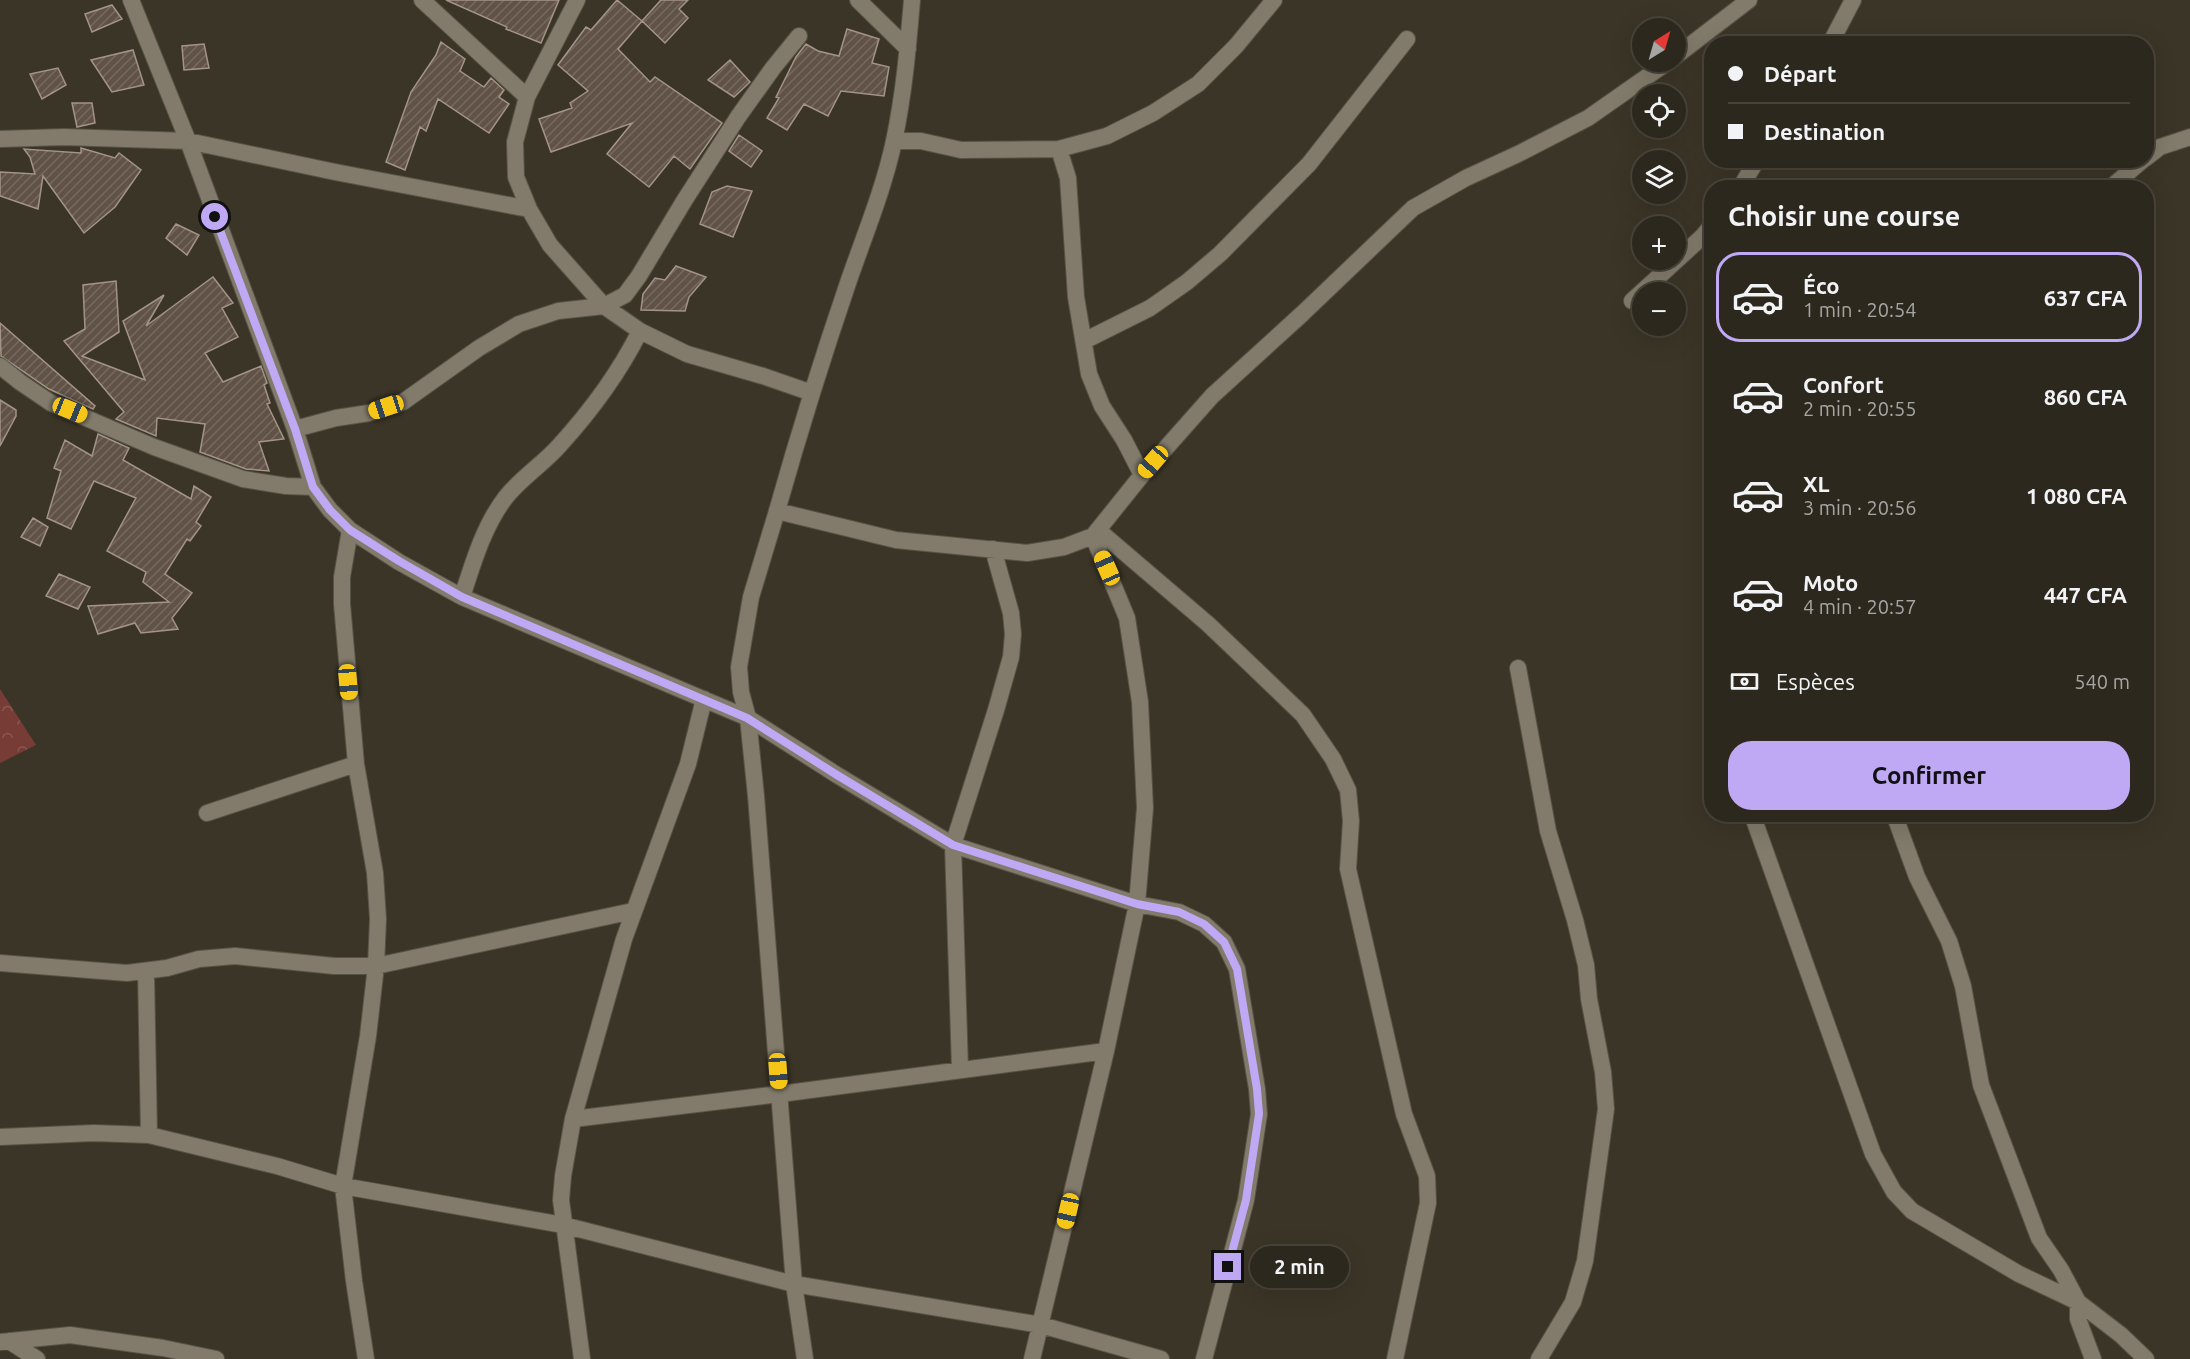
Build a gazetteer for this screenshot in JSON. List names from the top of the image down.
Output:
{
  "north": "top right",
  "page": {
    "map_buttons": ["+", "−"],
    "banner": ["Départ", "Destination"],
    "heading": "Choisir une course",
    "list": [
      {
        "name": "Éco",
        "note": "1 min · 20:54",
        "value": "637 CFA"
      },
      {
        "name": "Confort",
        "note": "2 min · 20:55",
        "value": "860 CFA"
      },
      {
        "name": "XL",
        "note": "3 min · 20:56",
        "value": "1 080 CFA"
      },
      {
        "name": "Moto",
        "note": "4 min · 20:57",
        "value": "447 CFA"
      }
    ],
    "pay": ["Espèces", "540 m"],
    "buttons": "Confirmer",
    "bubble": "2 min"
  }
}
